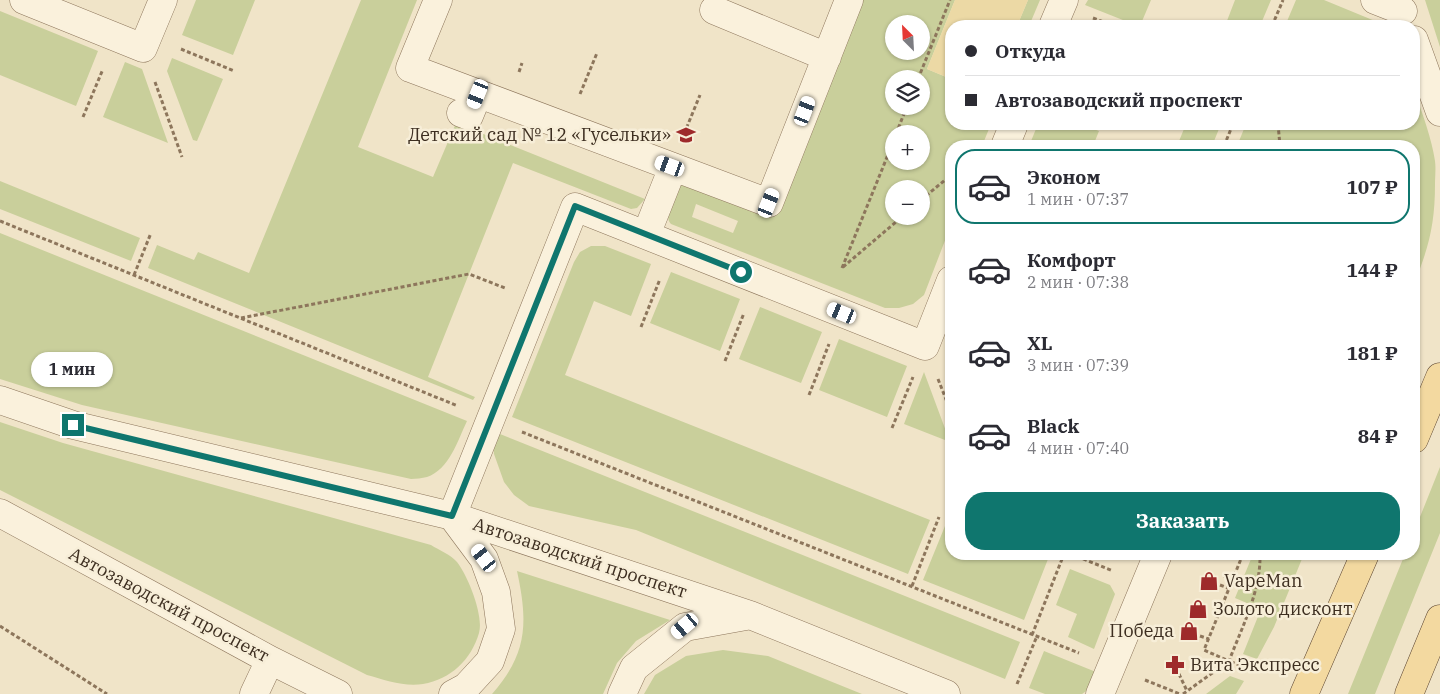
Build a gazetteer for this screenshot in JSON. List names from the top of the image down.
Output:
{
  "streets": {
    "street": ["Автозаводский проспект"]
  },
  "places": {
    "school or university": ["Детский сад № 12 «Гусельки»"],
    "shop": ["VapeMan", "Золото дисконт", "Победа"],
    "pharmacy": ["Вита Экспресс"]
  },
  "north": "top left",
  "page": {
    "map_buttons": ["+", "−"],
    "banner": ["Откуда", "Автозаводский проспект"],
    "list": [
      {
        "name": "Эконом",
        "note": "1 мин · 07:37",
        "value": "107 ₽"
      },
      {
        "name": "Комфорт",
        "note": "2 мин · 07:38",
        "value": "144 ₽"
      },
      {
        "name": "XL",
        "note": "3 мин · 07:39",
        "value": "181 ₽"
      },
      {
        "name": "Black",
        "note": "4 мин · 07:40",
        "value": "84 ₽"
      }
    ],
    "bubble": "1 мин",
    "buttons": "Заказать"
  }
}
